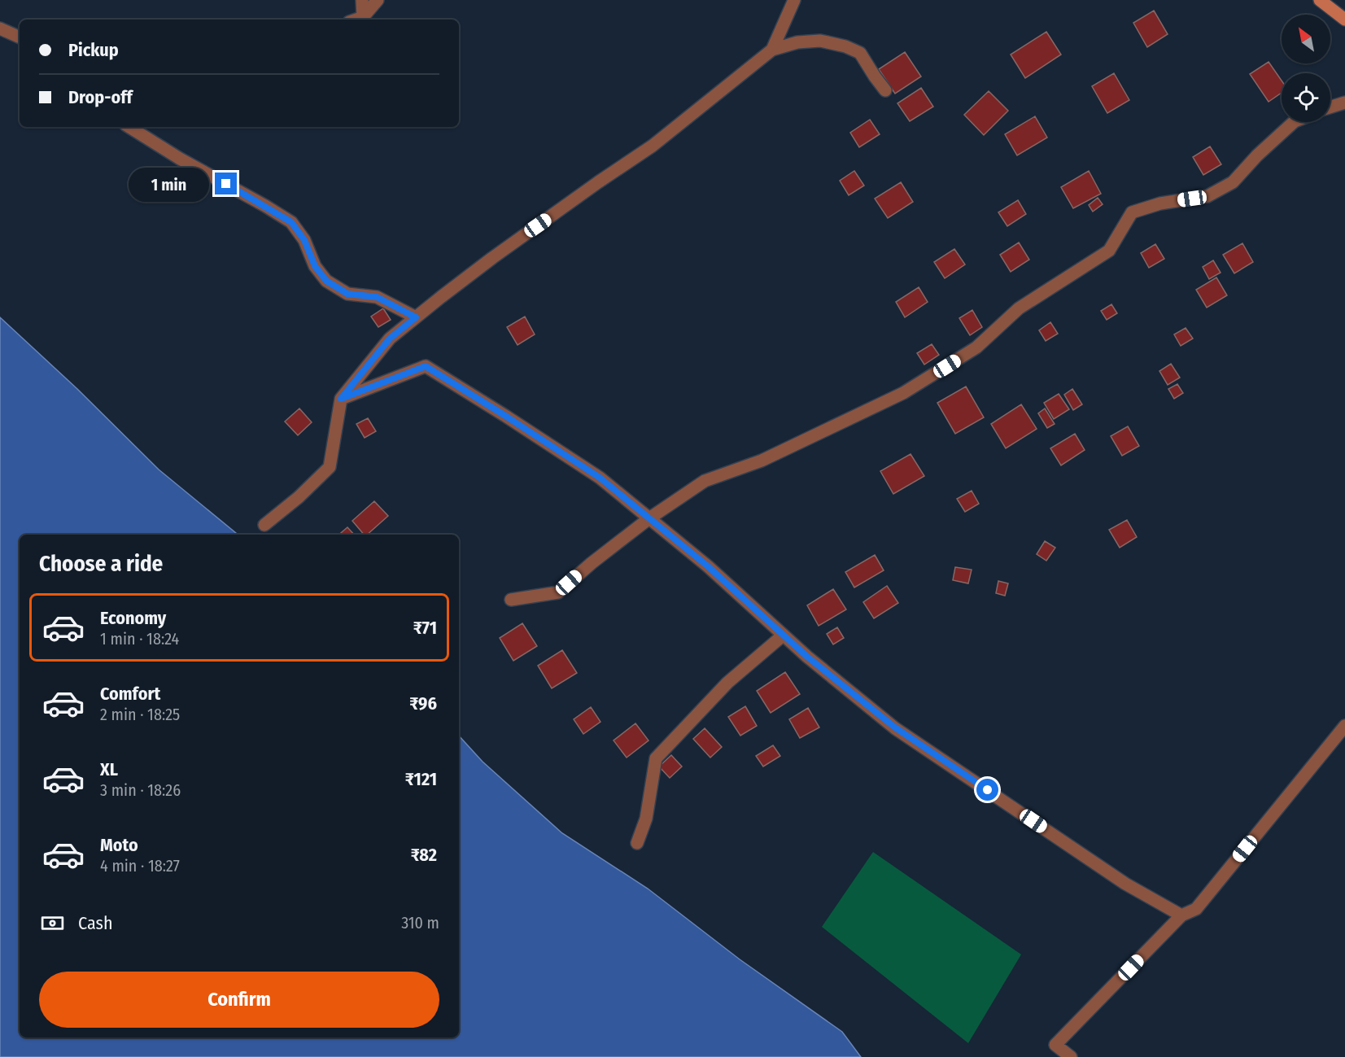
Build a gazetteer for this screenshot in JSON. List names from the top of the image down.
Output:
{
  "north": "top left",
  "page": {
    "banner": ["Pickup", "Drop-off"],
    "bubble": "1 min",
    "heading": "Choose a ride",
    "list": [
      {
        "name": "Economy",
        "note": "1 min · 18:24",
        "value": "₹71"
      },
      {
        "name": "Comfort",
        "note": "2 min · 18:25",
        "value": "₹96"
      },
      {
        "name": "XL",
        "note": "3 min · 18:26",
        "value": "₹121"
      },
      {
        "name": "Moto",
        "note": "4 min · 18:27",
        "value": "₹82"
      }
    ],
    "pay": ["Cash", "310 m"],
    "buttons": "Confirm"
  }
}
